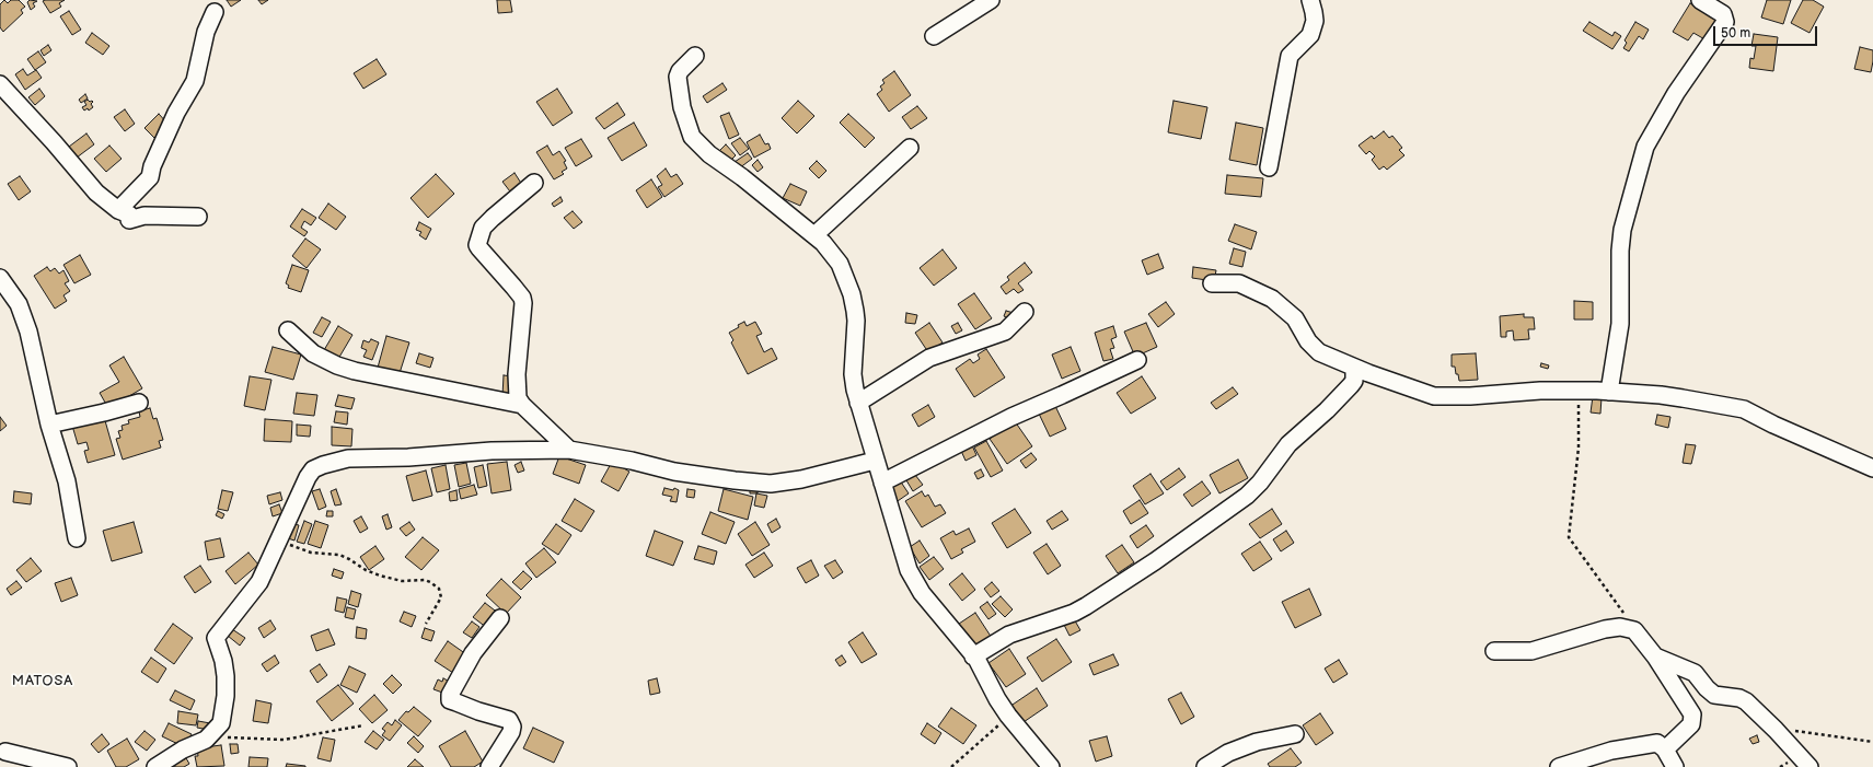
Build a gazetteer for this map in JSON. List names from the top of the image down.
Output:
{
  "districts": ["MATOSA"],
  "scale_bar": "50 m"
}
